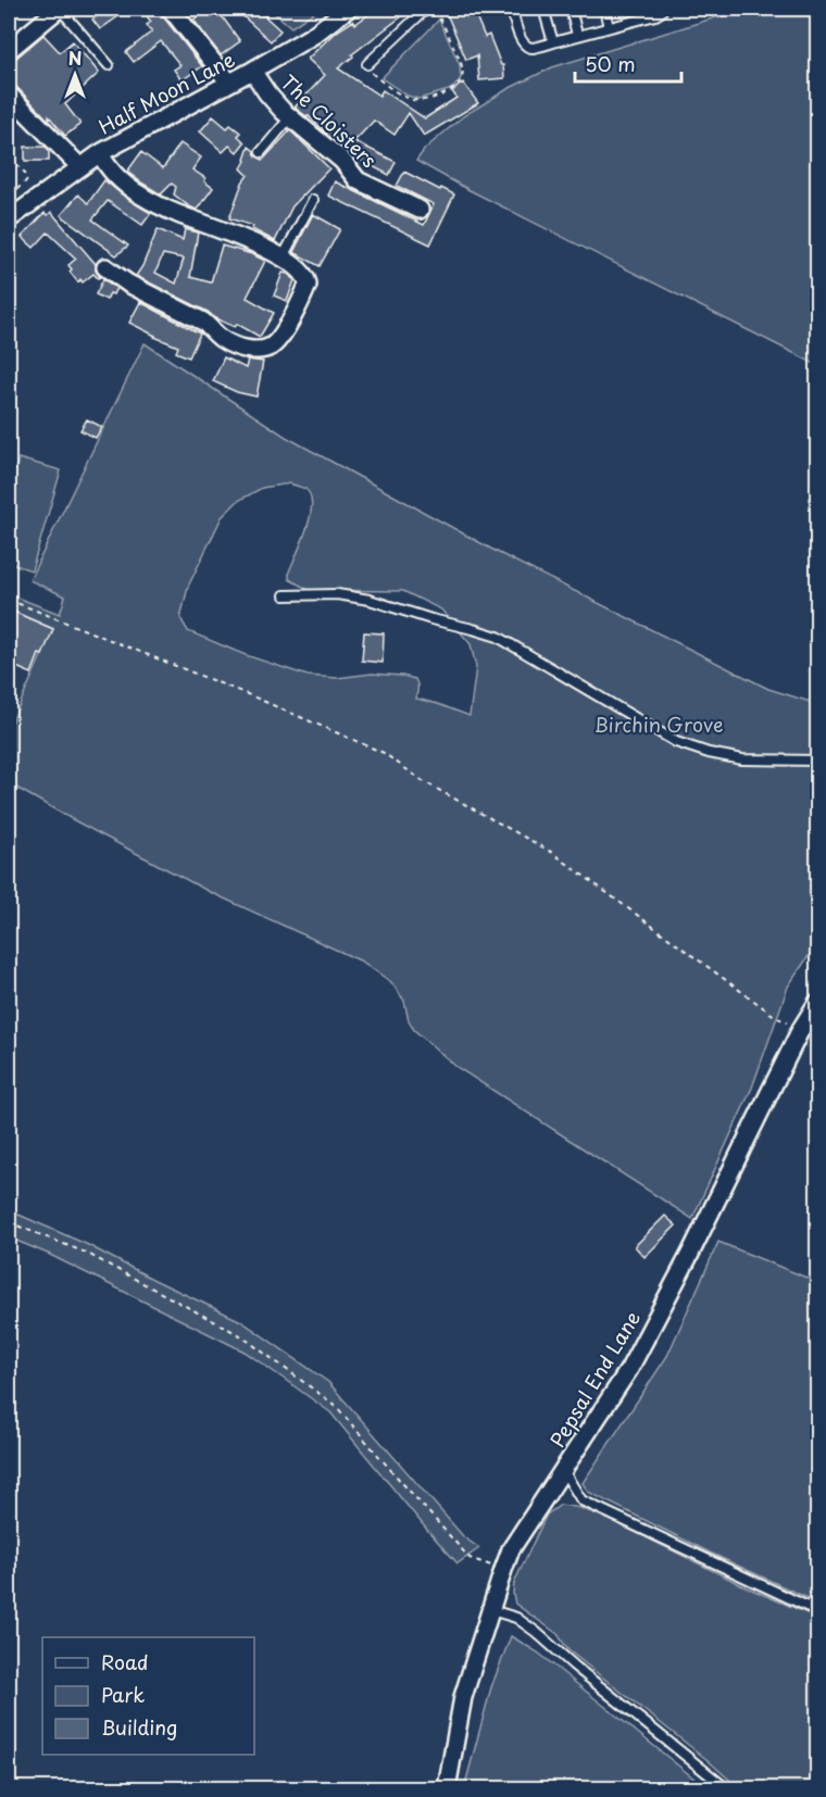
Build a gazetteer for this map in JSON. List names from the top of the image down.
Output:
{
  "streets": {
    "street": ["Half Moon Lane", "The Cloisters", "Pepsal End Lane"]
  },
  "crossings": [
    ["Half Moon Lane", "The Cloisters"]
  ],
  "parks": ["Birchin Grove"],
  "legend": ["Road", "Park", "Building"],
  "scale_bar": "50 m",
  "north": "top"
}
